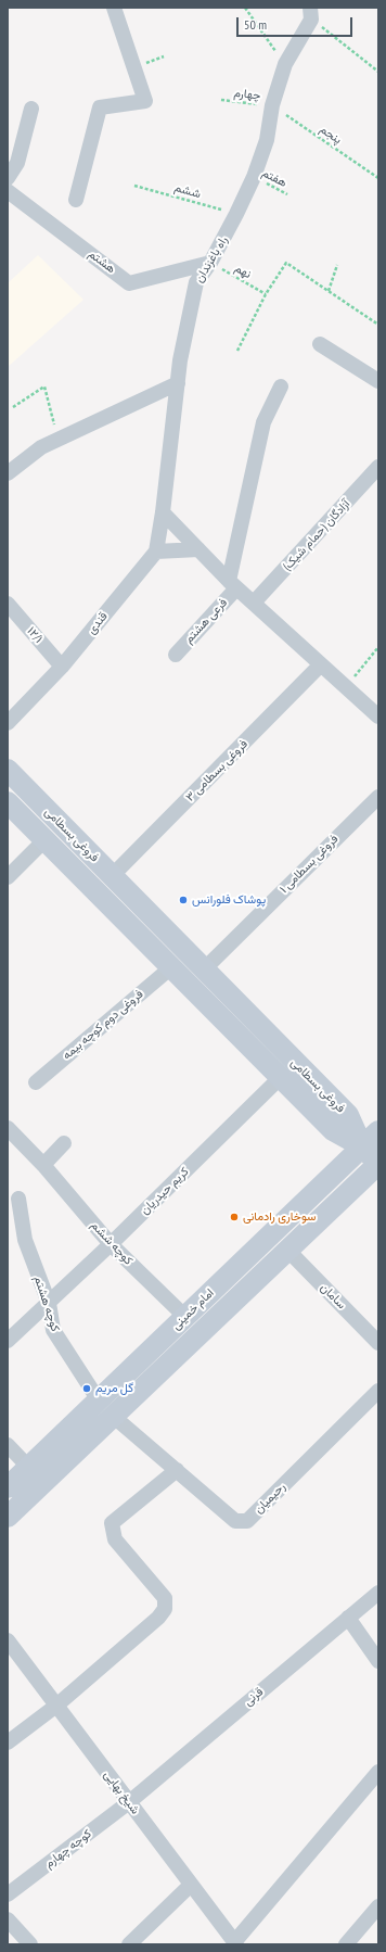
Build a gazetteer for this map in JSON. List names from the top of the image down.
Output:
{
  "streets": {
    "main road": ["فروغی بسطامی", "امام خمینی"],
    "street": [
      "راه باغزندان",
      "هشتم",
      "آزادگان (حمام شیک)",
      "فرعی هشتم",
      "قندی",
      "۱۲/۱",
      "فروغی بسطامی ۳",
      "فروغی بسطامی ۱",
      "فروغی دوم کوچه بیمه",
      "کریم حیدریان",
      "کوچه ششم",
      "سامان",
      "کوچه هشتم",
      "رحیمیان",
      "قرنی",
      "شیخ بهایی",
      "کوچه چهارم"
    ],
    "path": [
      "چهارم",
      "پنجم",
      "هفتم",
      "ششم",
      "نهم"
    ]
  },
  "crossings": [
    ["چهارم", "پنجم"],
    ["چهارم", "راه باغزندان"],
    ["پنجم", "راه باغزندان"],
    ["هفتم", "راه باغزندان"],
    ["ششم", "راه باغزندان"],
    ["راه باغزندان", "هشتم"],
    ["راه باغزندان", "نهم"],
    ["راه باغزندان", "قندی"],
    ["هشتم", "نهم"],
    ["قندی", "۱۲/۱"],
    ["فروغی بسطامی ۳", "فروغی بسطامی"],
    ["فروغی بسطامی", "فروغی بسطامی ۱"],
    ["فروغی بسطامی", "فروغی دوم کوچه بیمه"],
    ["فروغی بسطامی", "کریم حیدریان"],
    ["فروغی بسطامی", "امام خمینی"],
    ["کریم حیدریان", "کوچه ششم"],
    ["کریم حیدریان", "کوچه هشتم"],
    ["کوچه ششم", "امام خمینی"],
    ["سامان", "امام خمینی"],
    ["کوچه هشتم", "امام خمینی"],
    ["امام خمینی", "رحیمیان"],
    ["قرنی", "شیخ بهایی"],
    ["قرنی", "کوچه چهارم"],
    ["شیخ بهایی", "کوچه چهارم"]
  ],
  "places": ["پوشاک فلورانس", "سوخاری رادمانی", "گل مریم"],
  "scale_bar": "50 m"
}
